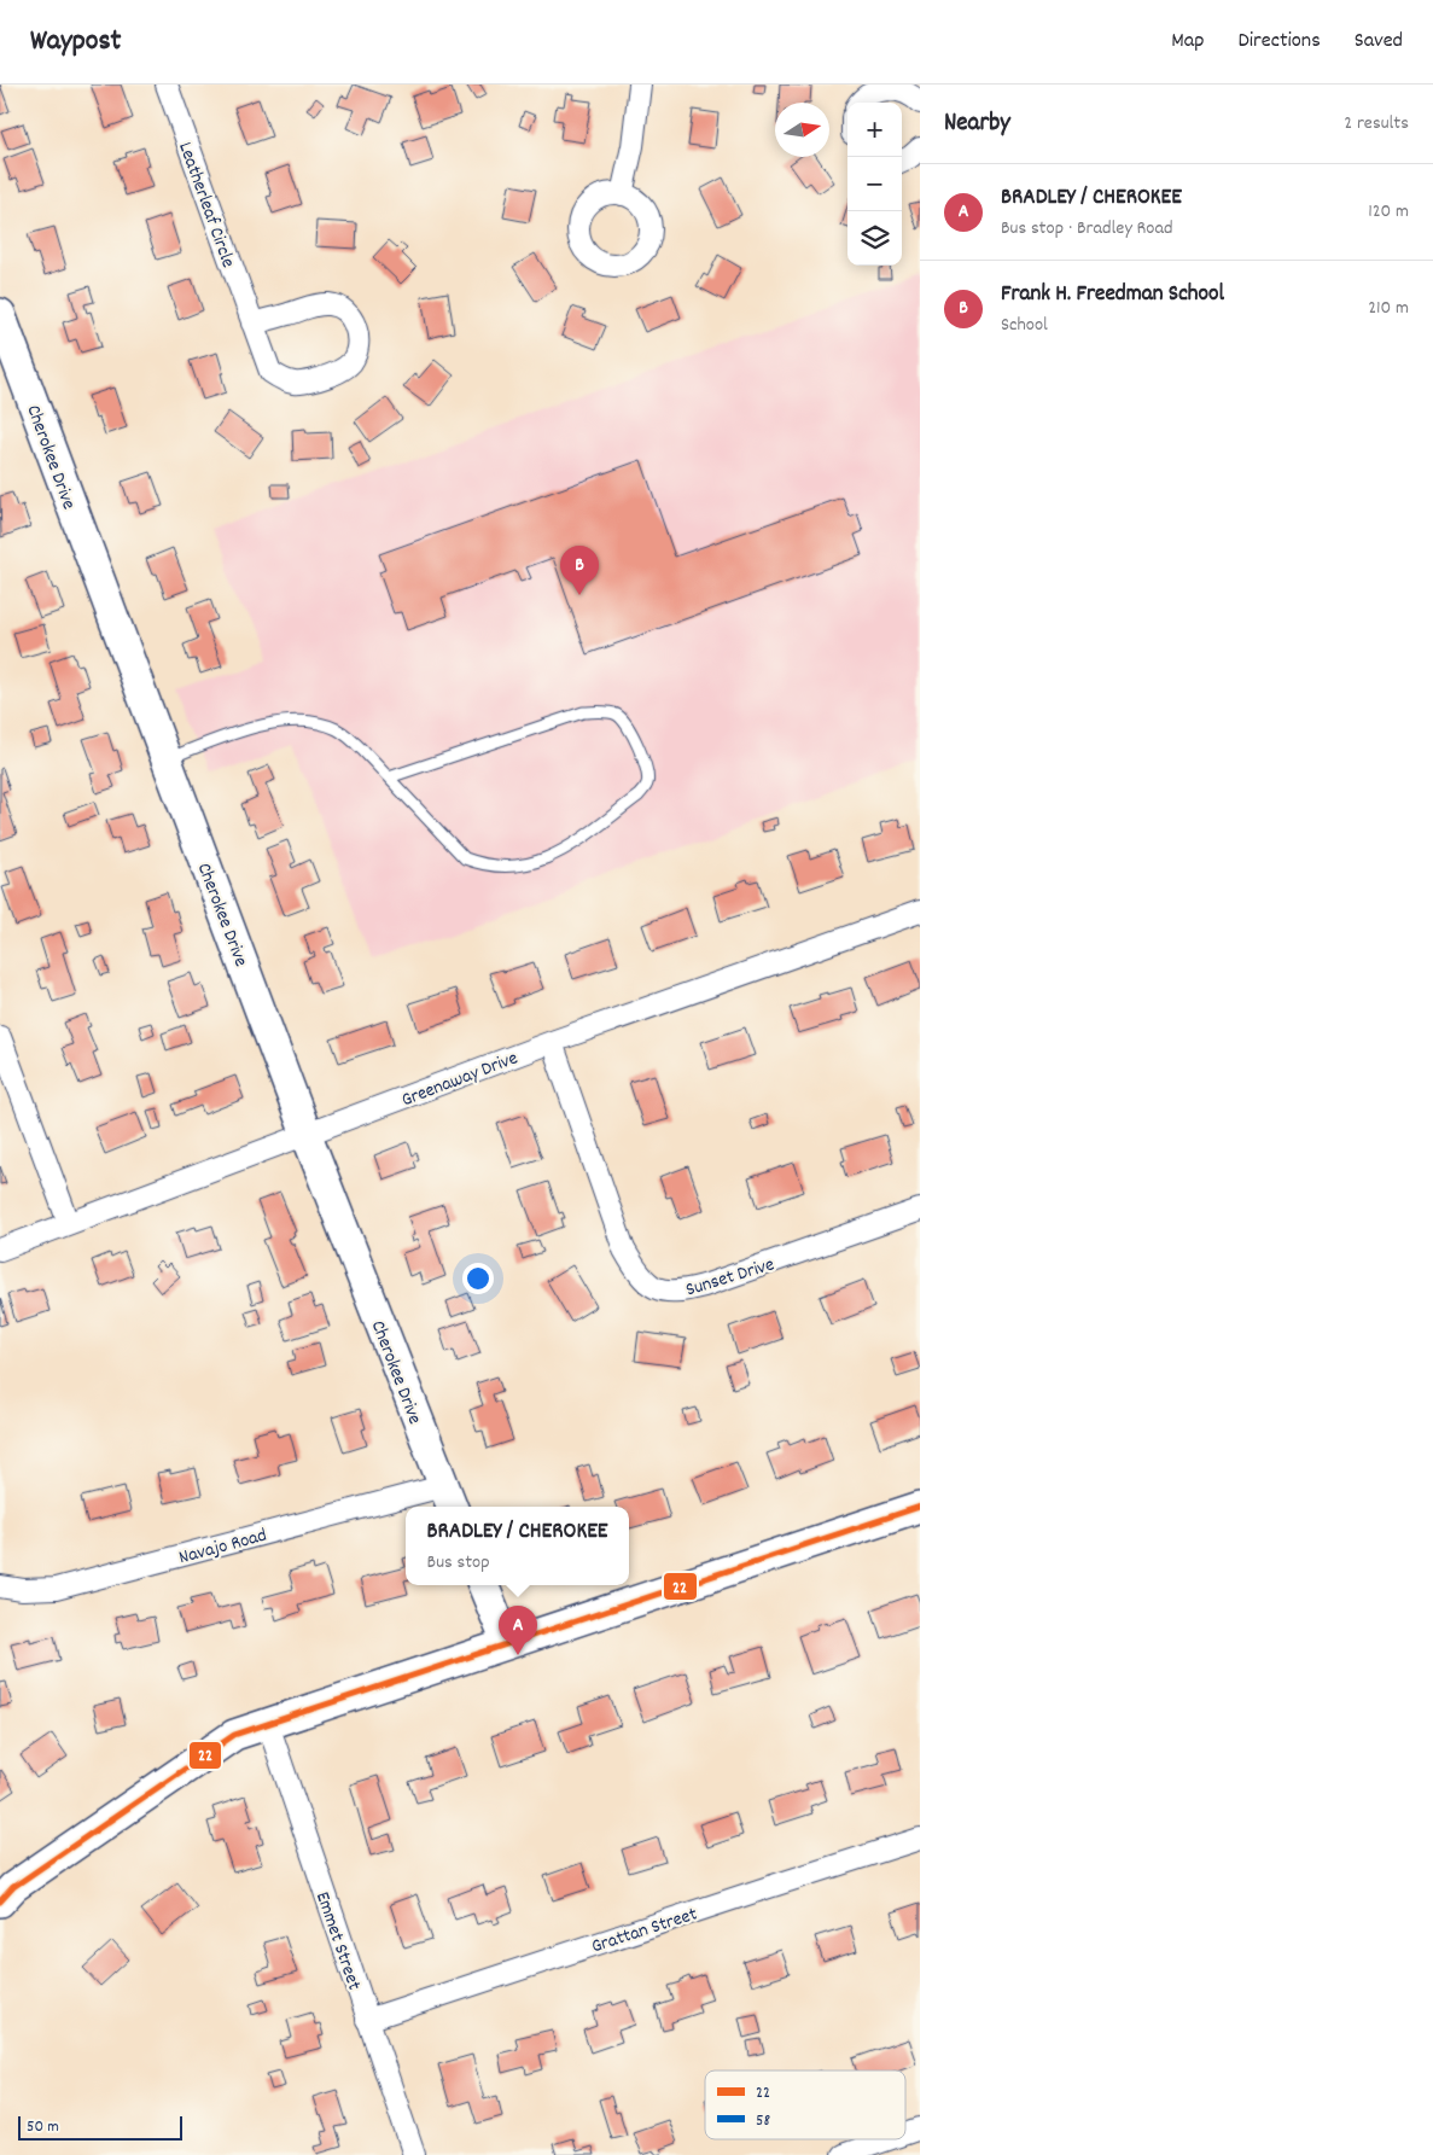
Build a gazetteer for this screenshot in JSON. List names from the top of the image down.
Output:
{
  "streets": {
    "street": [
      "Leatherleaf Circle",
      "Cherokee Drive",
      "Greenaway Drive",
      "Sunset Drive",
      "Navajo Road",
      "Grattan Street",
      "Emmet Street"
    ]
  },
  "crossings": [
    ["Cherokee Drive", "Greenaway Drive"],
    ["Cherokee Drive", "Navajo Road"],
    ["Greenaway Drive", "Sunset Drive"],
    ["Grattan Street", "Emmet Street"]
  ],
  "lines": ["transit line 22"],
  "legend": ["22", "58"],
  "scale_bar": "50 m",
  "north": "right",
  "page": {
    "header": "Waypost",
    "nav": ["Map", "Directions", "Saved"],
    "heading": ["Nearby", "2 results"],
    "map_buttons": ["+", "−"],
    "list": [
      {
        "mark": "A",
        "name": "BRADLEY / CHEROKEE",
        "note": "Bus stop · Bradley Road",
        "value": "120 m"
      },
      {
        "mark": "B",
        "name": "Frank H. Freedman School",
        "note": "School",
        "value": "210 m"
      }
    ],
    "pins": ["B", "A"],
    "popup": ["BRADLEY / CHEROKEE", "Bus stop"],
    "scale": "50 m"
  }
}
